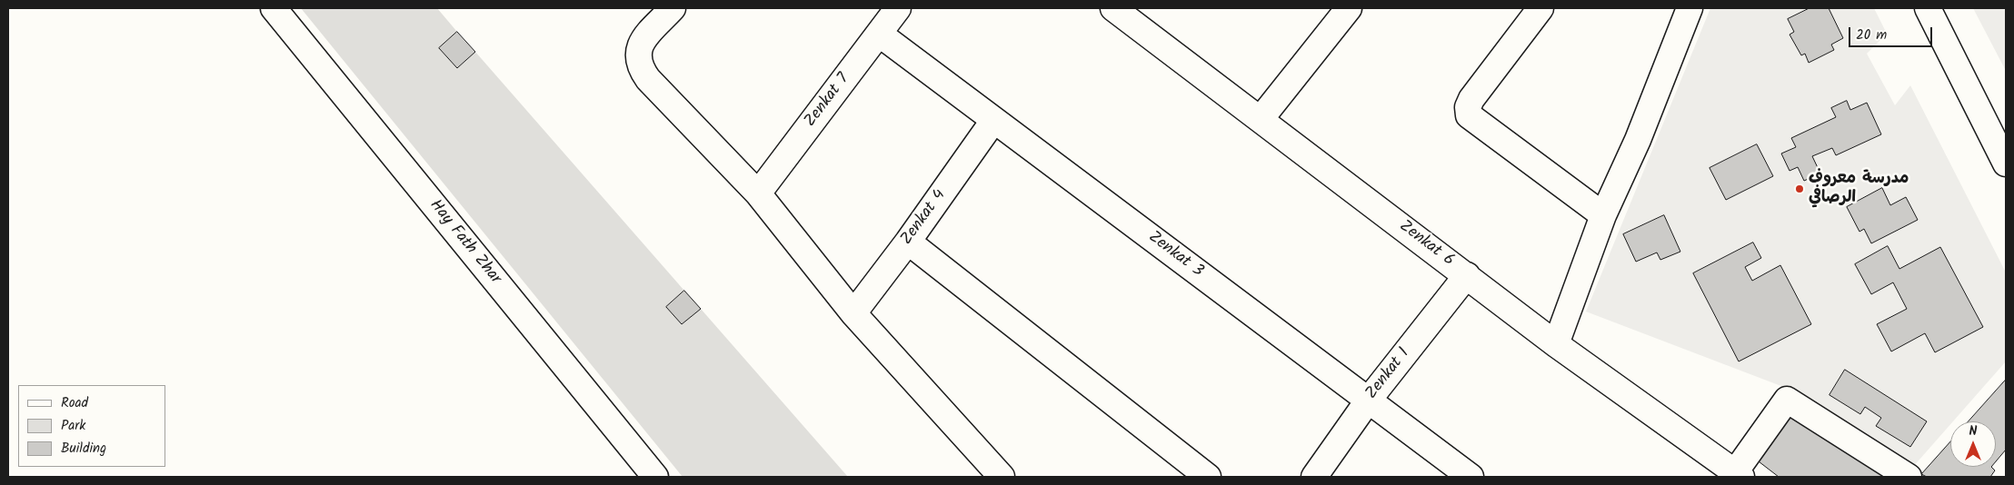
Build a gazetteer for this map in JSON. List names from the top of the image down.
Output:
{
  "streets": {
    "street": [
      "Zenkat 7",
      "Zenkat 4",
      "Hay Fath Zhar",
      "Zenkat 6",
      "Zenkat 3",
      "Zenkat 1"
    ]
  },
  "crossings": [
    ["Zenkat 7", "Zenkat 3"],
    ["Zenkat 4", "Zenkat 3"],
    ["Zenkat 6", "Zenkat 1"],
    ["Zenkat 3", "Zenkat 1"]
  ],
  "places": ["مدرسة معروف الرصافي"],
  "legend": ["Road", "Park", "Building"],
  "scale_bar": "20 m",
  "north": "top"
}
